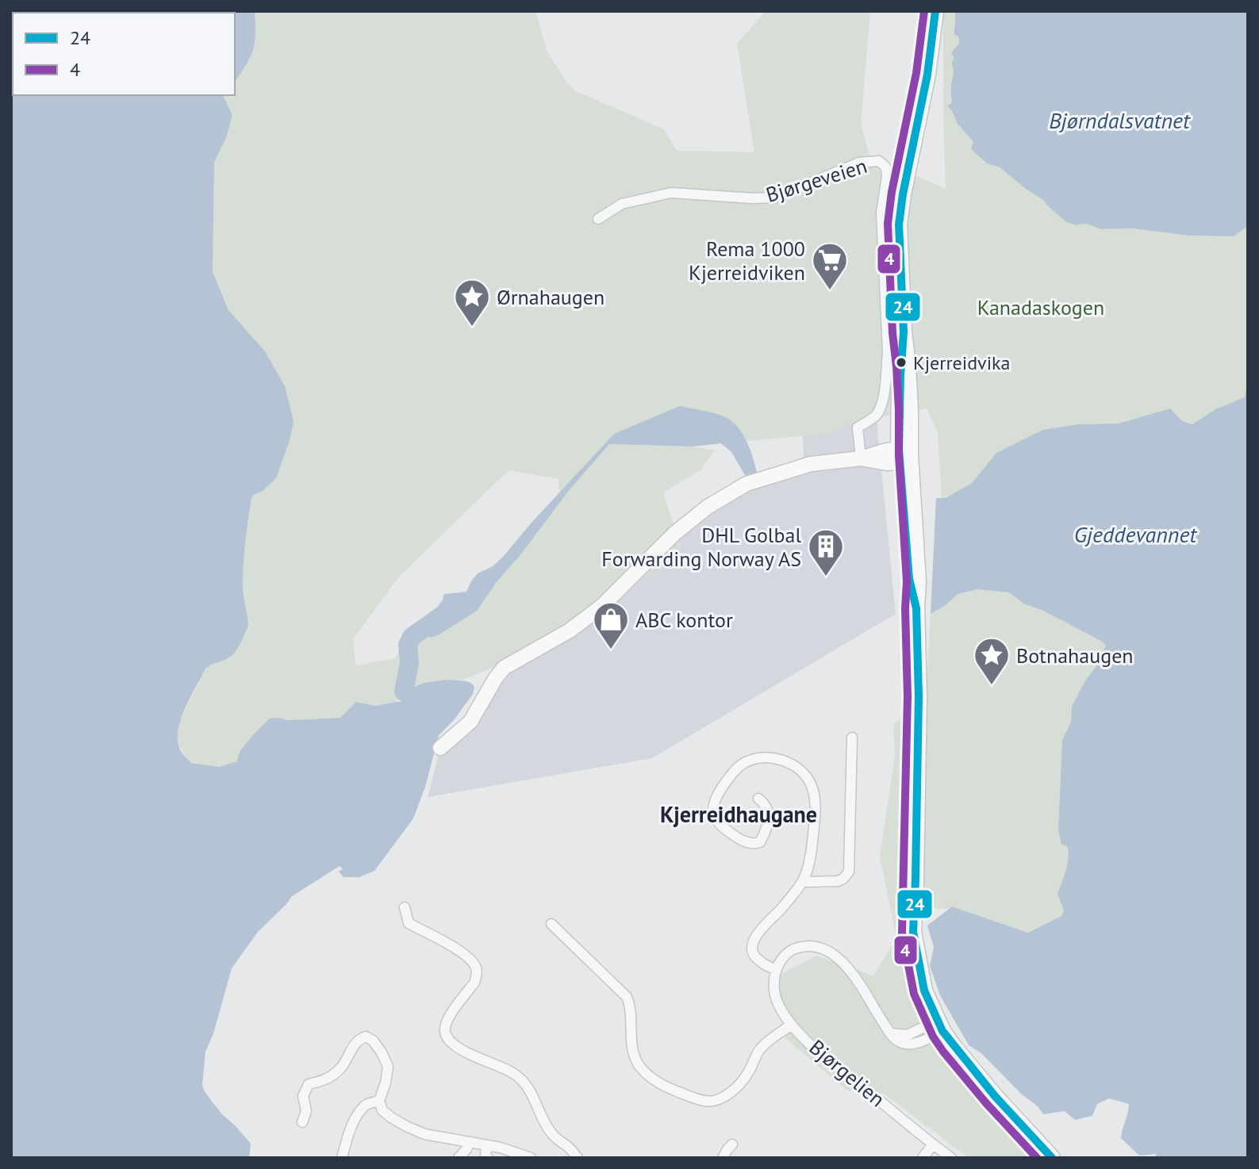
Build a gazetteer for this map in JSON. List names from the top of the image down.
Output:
{
  "streets": {
    "street": ["Bjørgeveien", "Bjørgelien"]
  },
  "districts": ["Kjerreidhaugane"],
  "water": ["Bjørndalsvatnet", "Gjeddevannet"],
  "parks": ["Kanadaskogen"],
  "places": {
    "supermarket": ["Rema 1000 Kjerreidviken"],
    "place": ["Ørnahaugen", "Botnahaugen"],
    "other": ["Kjerreidvika"],
    "building": ["DHL Golbal Forwarding Norway AS"],
    "shop": ["ABC kontor"]
  },
  "lines": ["transit line 24", "transit line 4"],
  "legend": ["24", "4"]
}
